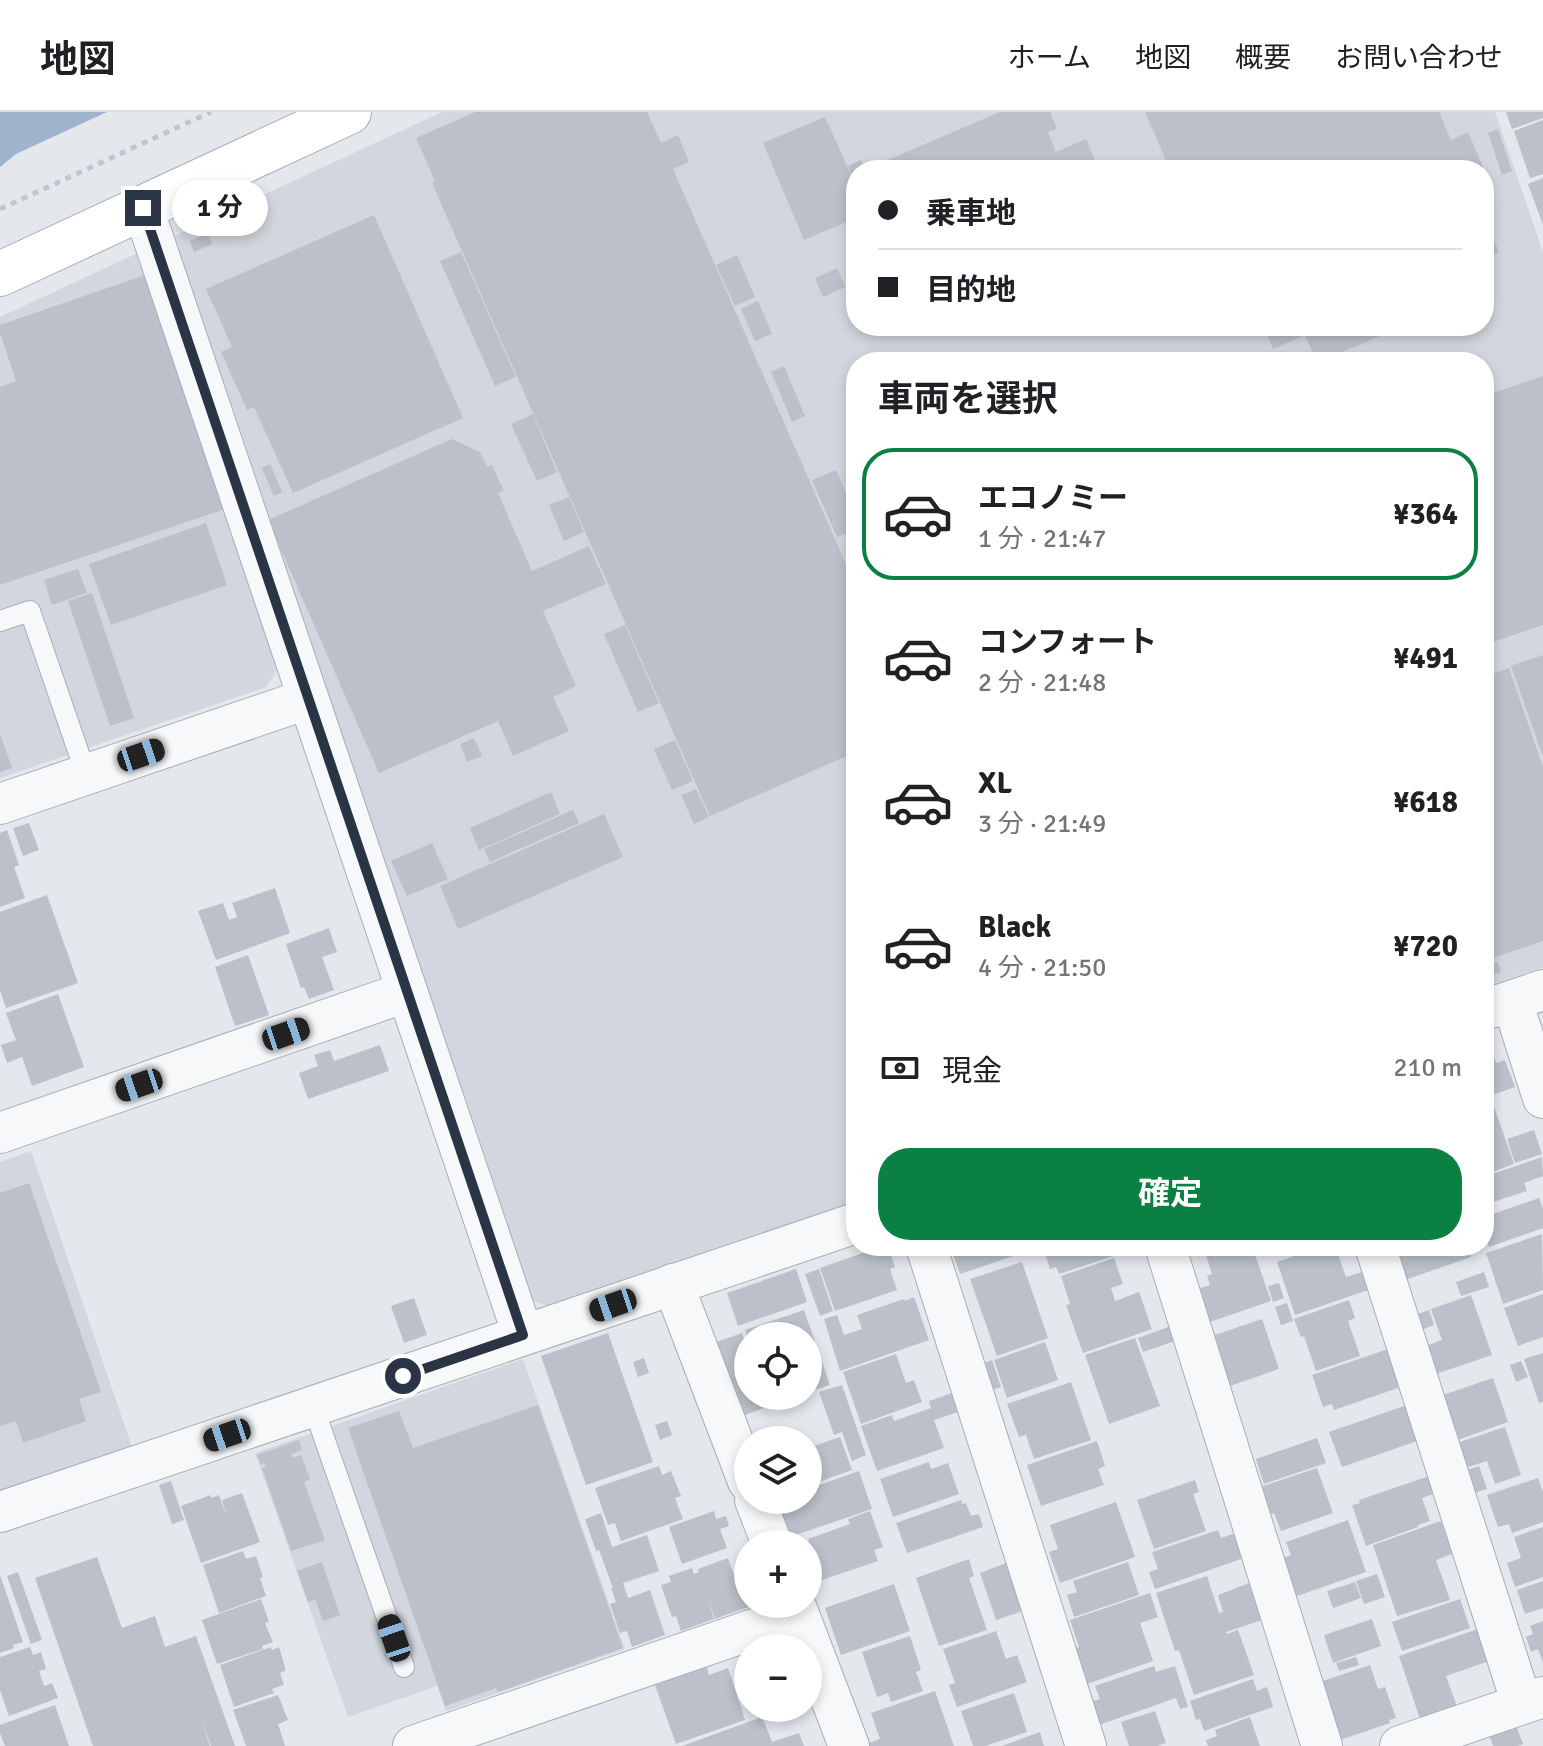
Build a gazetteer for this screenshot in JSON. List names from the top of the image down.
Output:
{
  "page": {
    "header": "地図",
    "nav": [
      "ホーム",
      "地図",
      "概要",
      "お問い合わせ"
    ],
    "banner": ["乗車地", "目的地"],
    "bubble": "1 分",
    "heading": "車両を選択",
    "list": [
      {
        "name": "エコノミー",
        "note": "1 分 · 21:47",
        "value": "¥364"
      },
      {
        "name": "コンフォート",
        "note": "2 分 · 21:48",
        "value": "¥491"
      },
      {
        "name": "XL",
        "note": "3 分 · 21:49",
        "value": "¥618"
      },
      {
        "name": "Black",
        "note": "4 分 · 21:50",
        "value": "¥720"
      }
    ],
    "pay": ["現金", "210 m"],
    "buttons": "確定",
    "map_buttons": ["+", "−"]
  }
}
